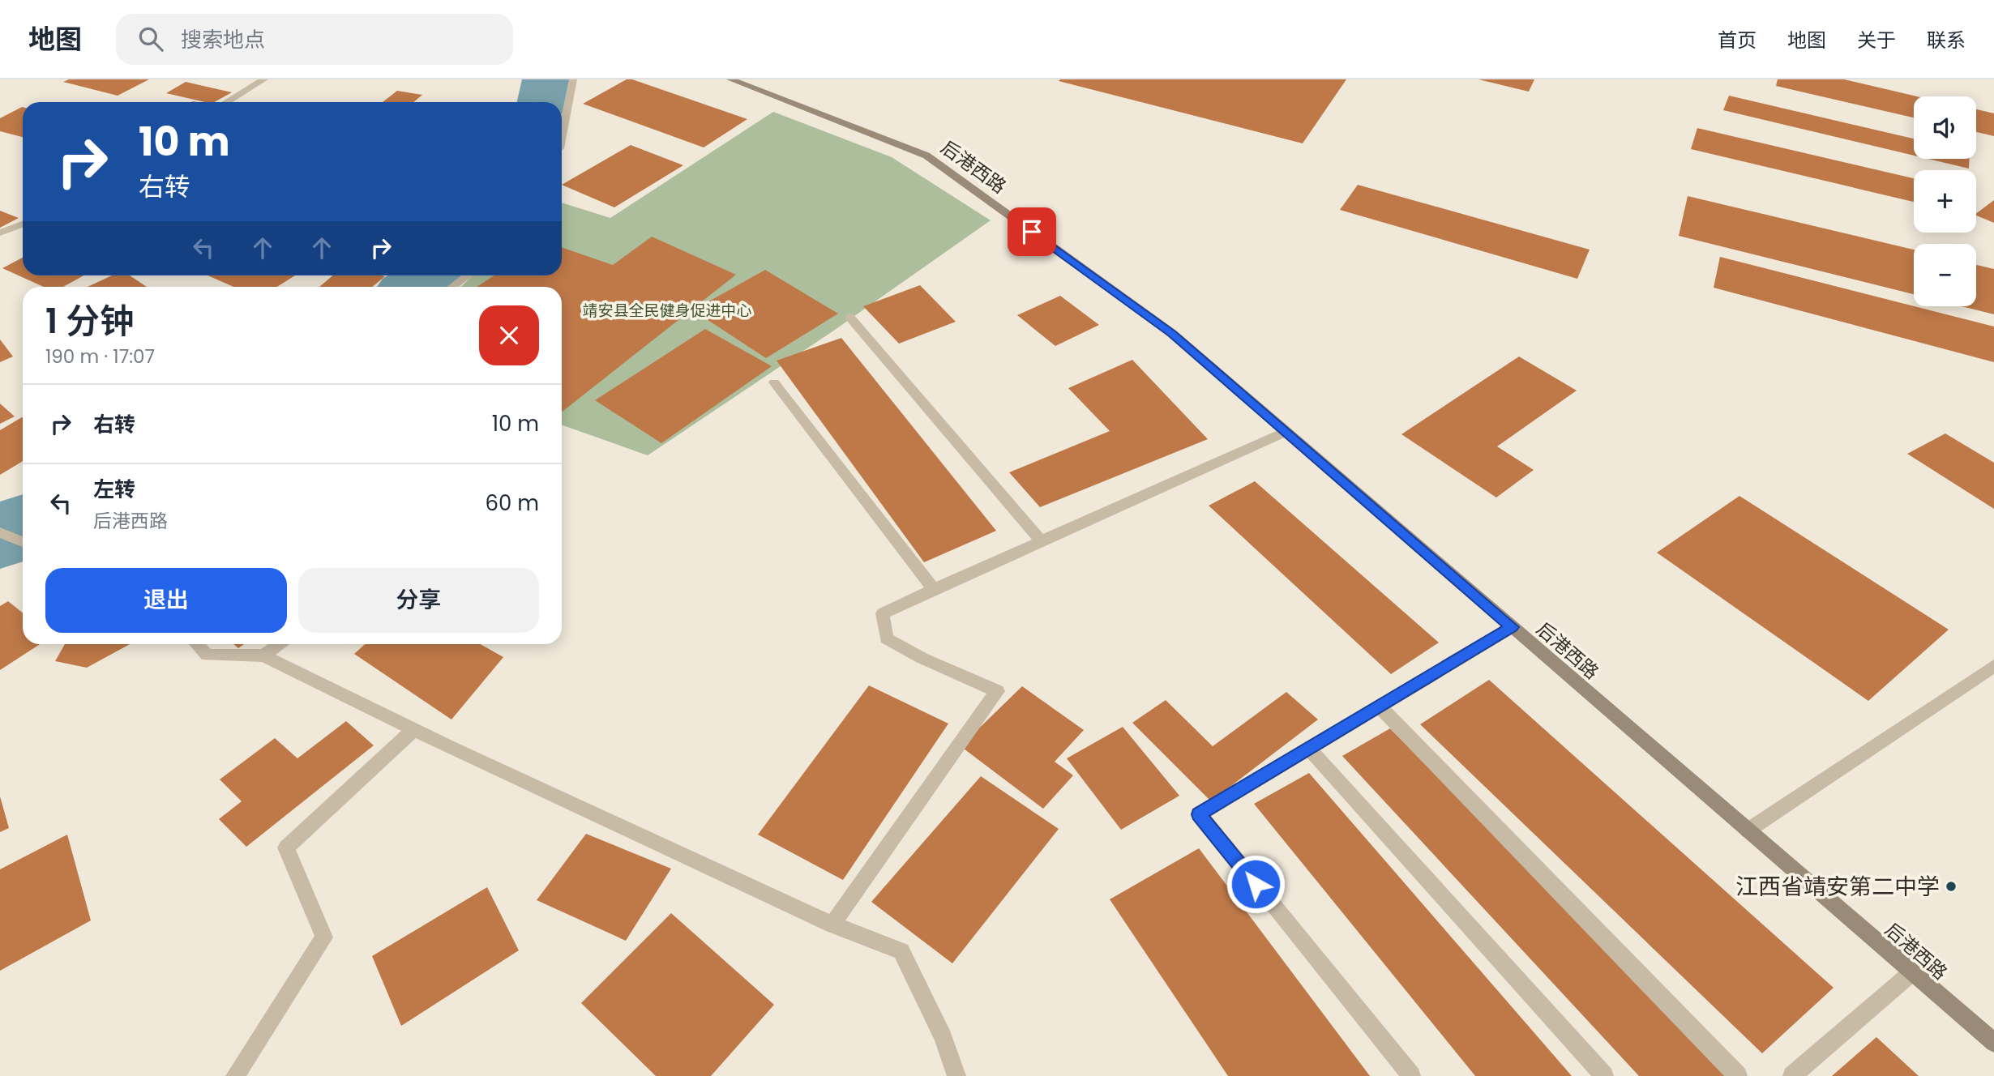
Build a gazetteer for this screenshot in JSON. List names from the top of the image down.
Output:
{
  "streets": {
    "main road": ["后港西路"]
  },
  "parks": ["靖安县全民健身促进中心"],
  "places": ["江西省靖安第二中学"],
  "page": {
    "header": "地图",
    "search": "搜索地点",
    "nav": [
      "首页",
      "地图",
      "关于",
      "联系"
    ],
    "map_buttons": ["+", "−"],
    "turn": ["10 m", "右转"],
    "heading": ["1 分钟", "190 m · 17:07"],
    "list": [
      {
        "name": "右转",
        "value": "10 m"
      },
      {
        "name": "左转",
        "note": "后港西路",
        "value": "60 m"
      }
    ],
    "buttons": ["退出", "分享"]
  }
}
